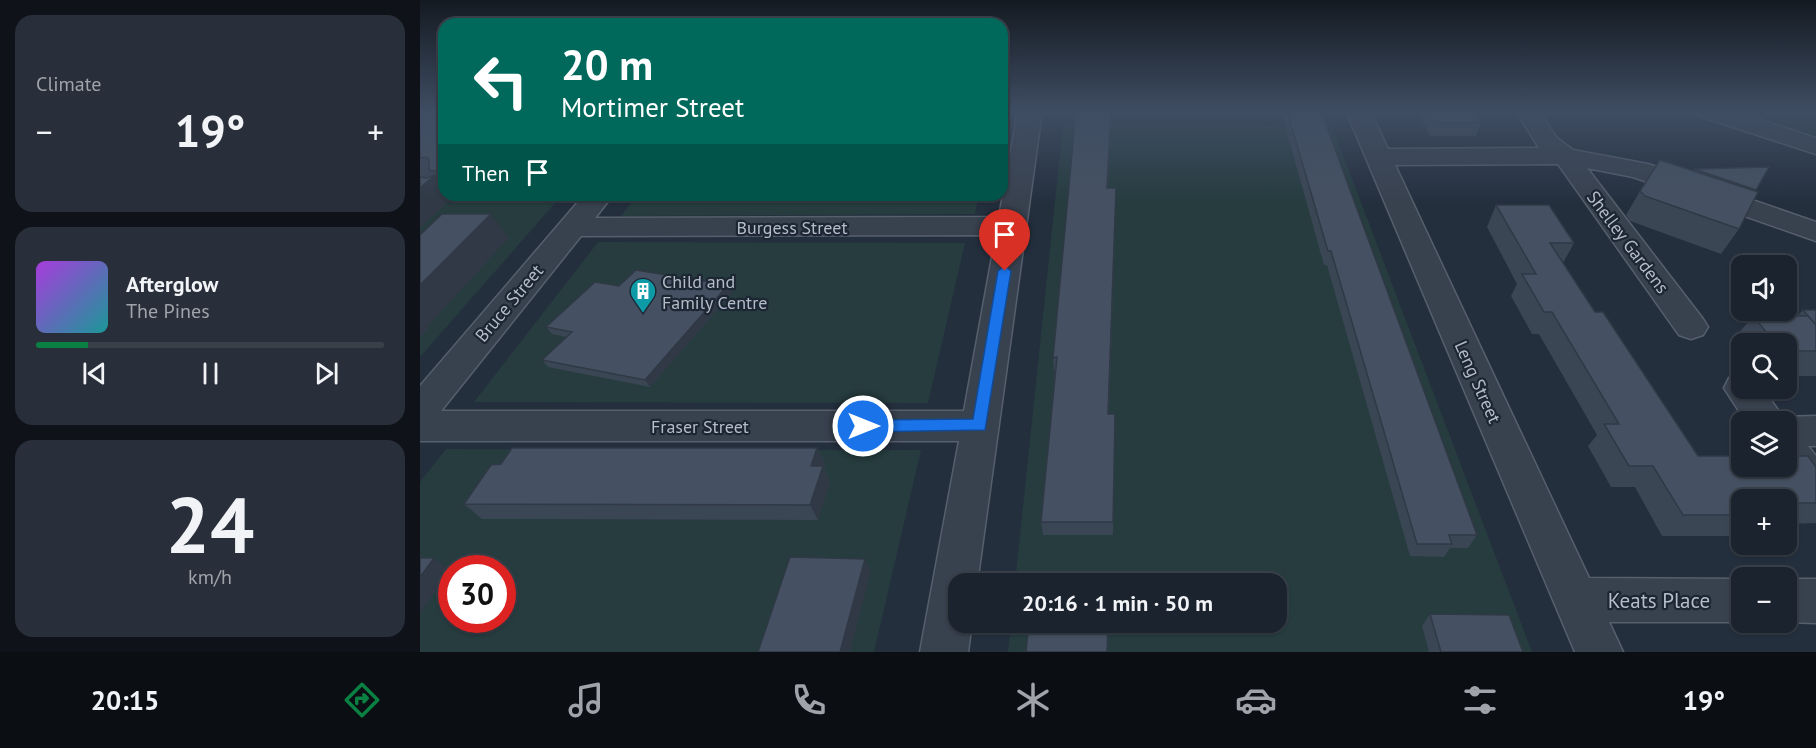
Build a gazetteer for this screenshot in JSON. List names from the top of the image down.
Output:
{
  "streets": {
    "street": [
      "Burgess Street",
      "Shelley Gardens",
      "Bruce Street",
      "Leng Street",
      "Fraser Street",
      "Keats Place"
    ]
  },
  "crossings": [
    ["Burgess Street", "Bruce Street"],
    ["Shelley Gardens", "Leng Street"],
    ["Leng Street", "Keats Place"]
  ],
  "places": {
    "building": ["Child and Family Centre"]
  },
  "page": {
    "tile": [
      "Climate",
      ["24", "km/h"]
    ],
    "turn": ["20 m", "Mortimer Street"],
    "heat": ["−", "19°", "+"],
    "then": "Then",
    "map_buttons": ["+", "−"],
    "song": ["Afterglow", "The Pines"],
    "limit": "30",
    "trip": "20:16 · 1 min · 50 m",
    "tabs": ["20:15", "19°"]
  }
}
